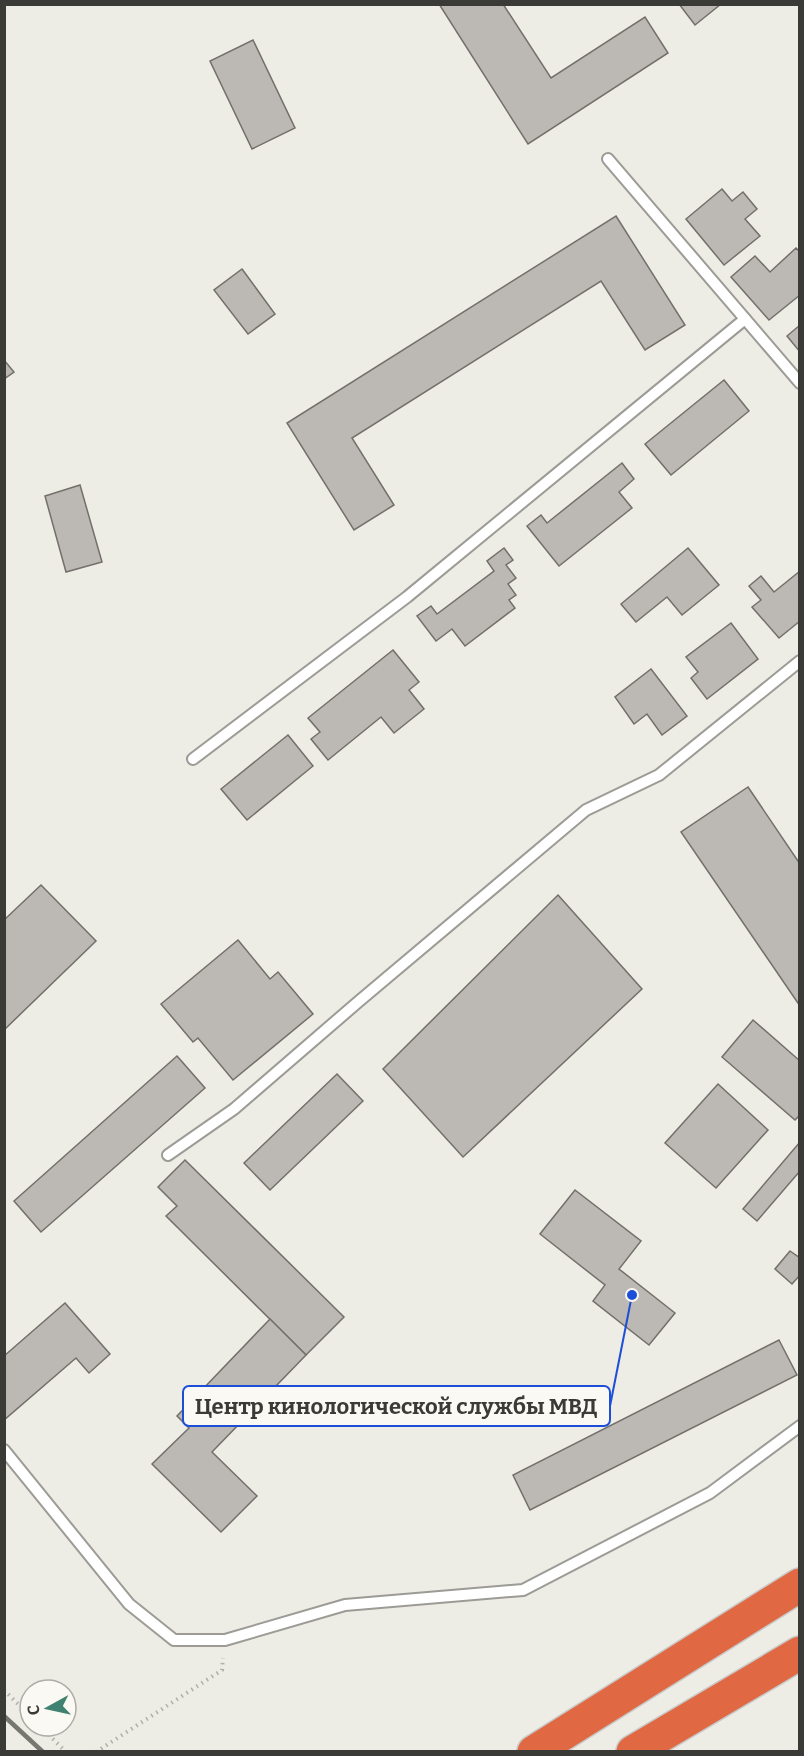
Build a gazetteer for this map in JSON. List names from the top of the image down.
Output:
{
  "places": ["Центр кинологической службы МВД"],
  "north": "left"
}
